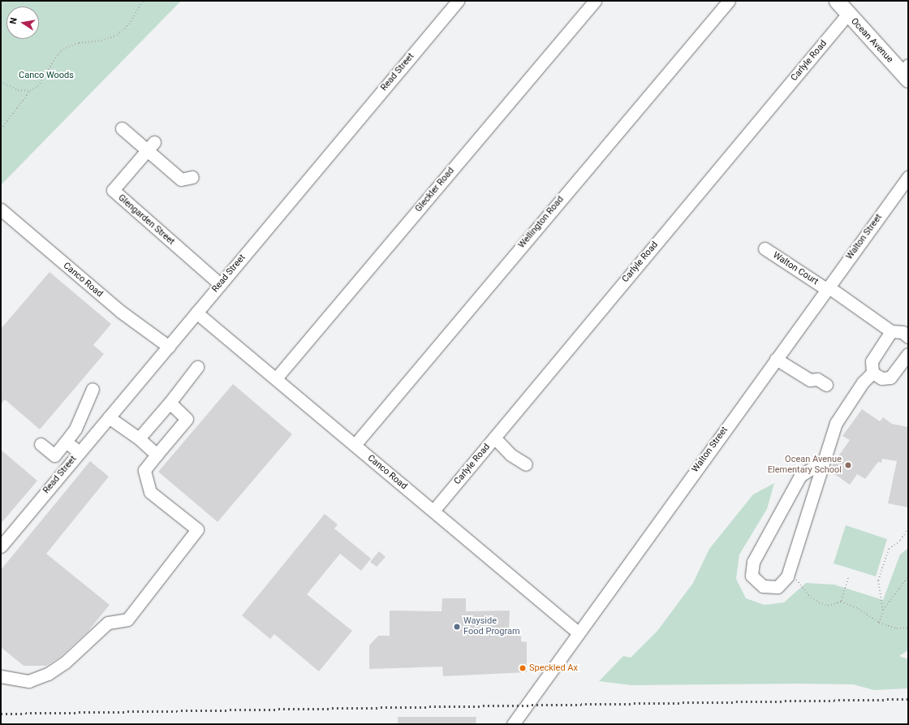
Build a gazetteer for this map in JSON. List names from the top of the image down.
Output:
{
  "streets": {
    "main road": ["Ocean Avenue"],
    "street": [
      "Carlyle Road",
      "Read Street",
      "Gleckler Road",
      "Glengarden Street",
      "Wellington Road",
      "Walton Street",
      "Walton Court",
      "Canco Road"
    ]
  },
  "crossings": [
    ["Ocean Avenue", "Carlyle Road"],
    ["Carlyle Road", "Canco Road"],
    ["Read Street", "Glengarden Street"],
    ["Read Street", "Canco Road"],
    ["Gleckler Road", "Canco Road"],
    ["Wellington Road", "Canco Road"],
    ["Walton Street", "Walton Court"],
    ["Walton Street", "Canco Road"]
  ],
  "parks": ["Canco Woods"],
  "places": ["Ocean Avenue Elementary School", "Wayside Food Program", "Speckled Ax"],
  "north": "left"
}
